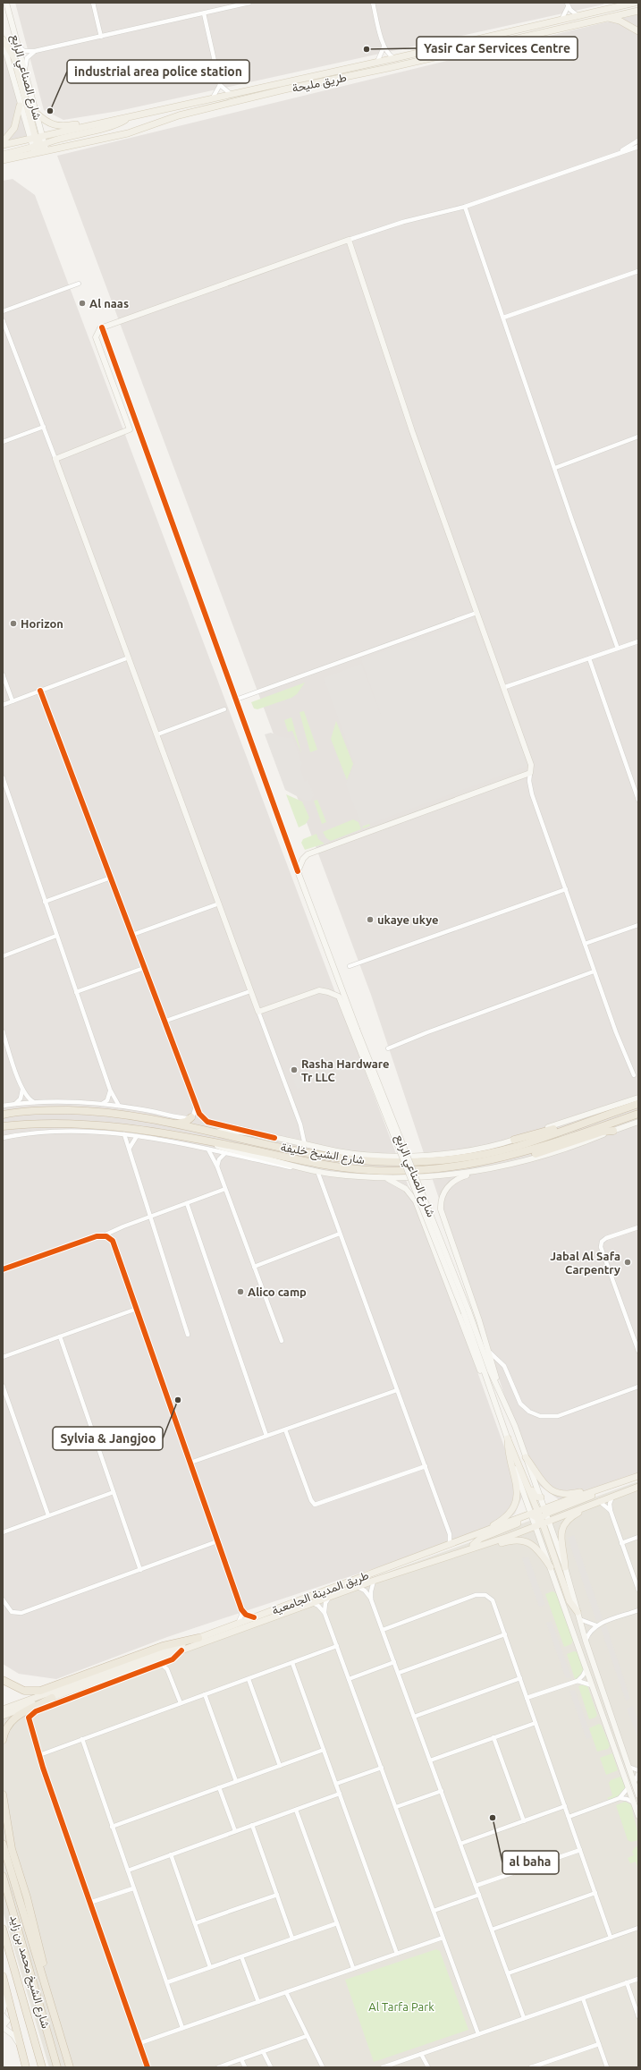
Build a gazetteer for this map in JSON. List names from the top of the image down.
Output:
{
  "streets": {
    "highway": ["شارع الشيخ خليفة", "شارع الشيخ محمد بن زايد"],
    "main road": ["شارع الصناعي الرابع", "طريق مليحة", "طريق المدينة الجامعية"]
  },
  "crossings": [
    ["شارع الصناعي الرابع", "طريق مليحة"],
    ["شارع الصناعي الرابع", "طريق المدينة الجامعية"]
  ],
  "parks": ["Al Tarfa Park"],
  "places": [
    "Yasir Car Services Centre",
    "industrial area police station",
    "Al naas",
    "Horizon",
    "ukaye ukye",
    "Rasha Hardware Tr LLC",
    "Jabal Al Safa Carpentry",
    "Alico camp",
    "Sylvia & Jangjoo",
    "al baha"
  ]
}
